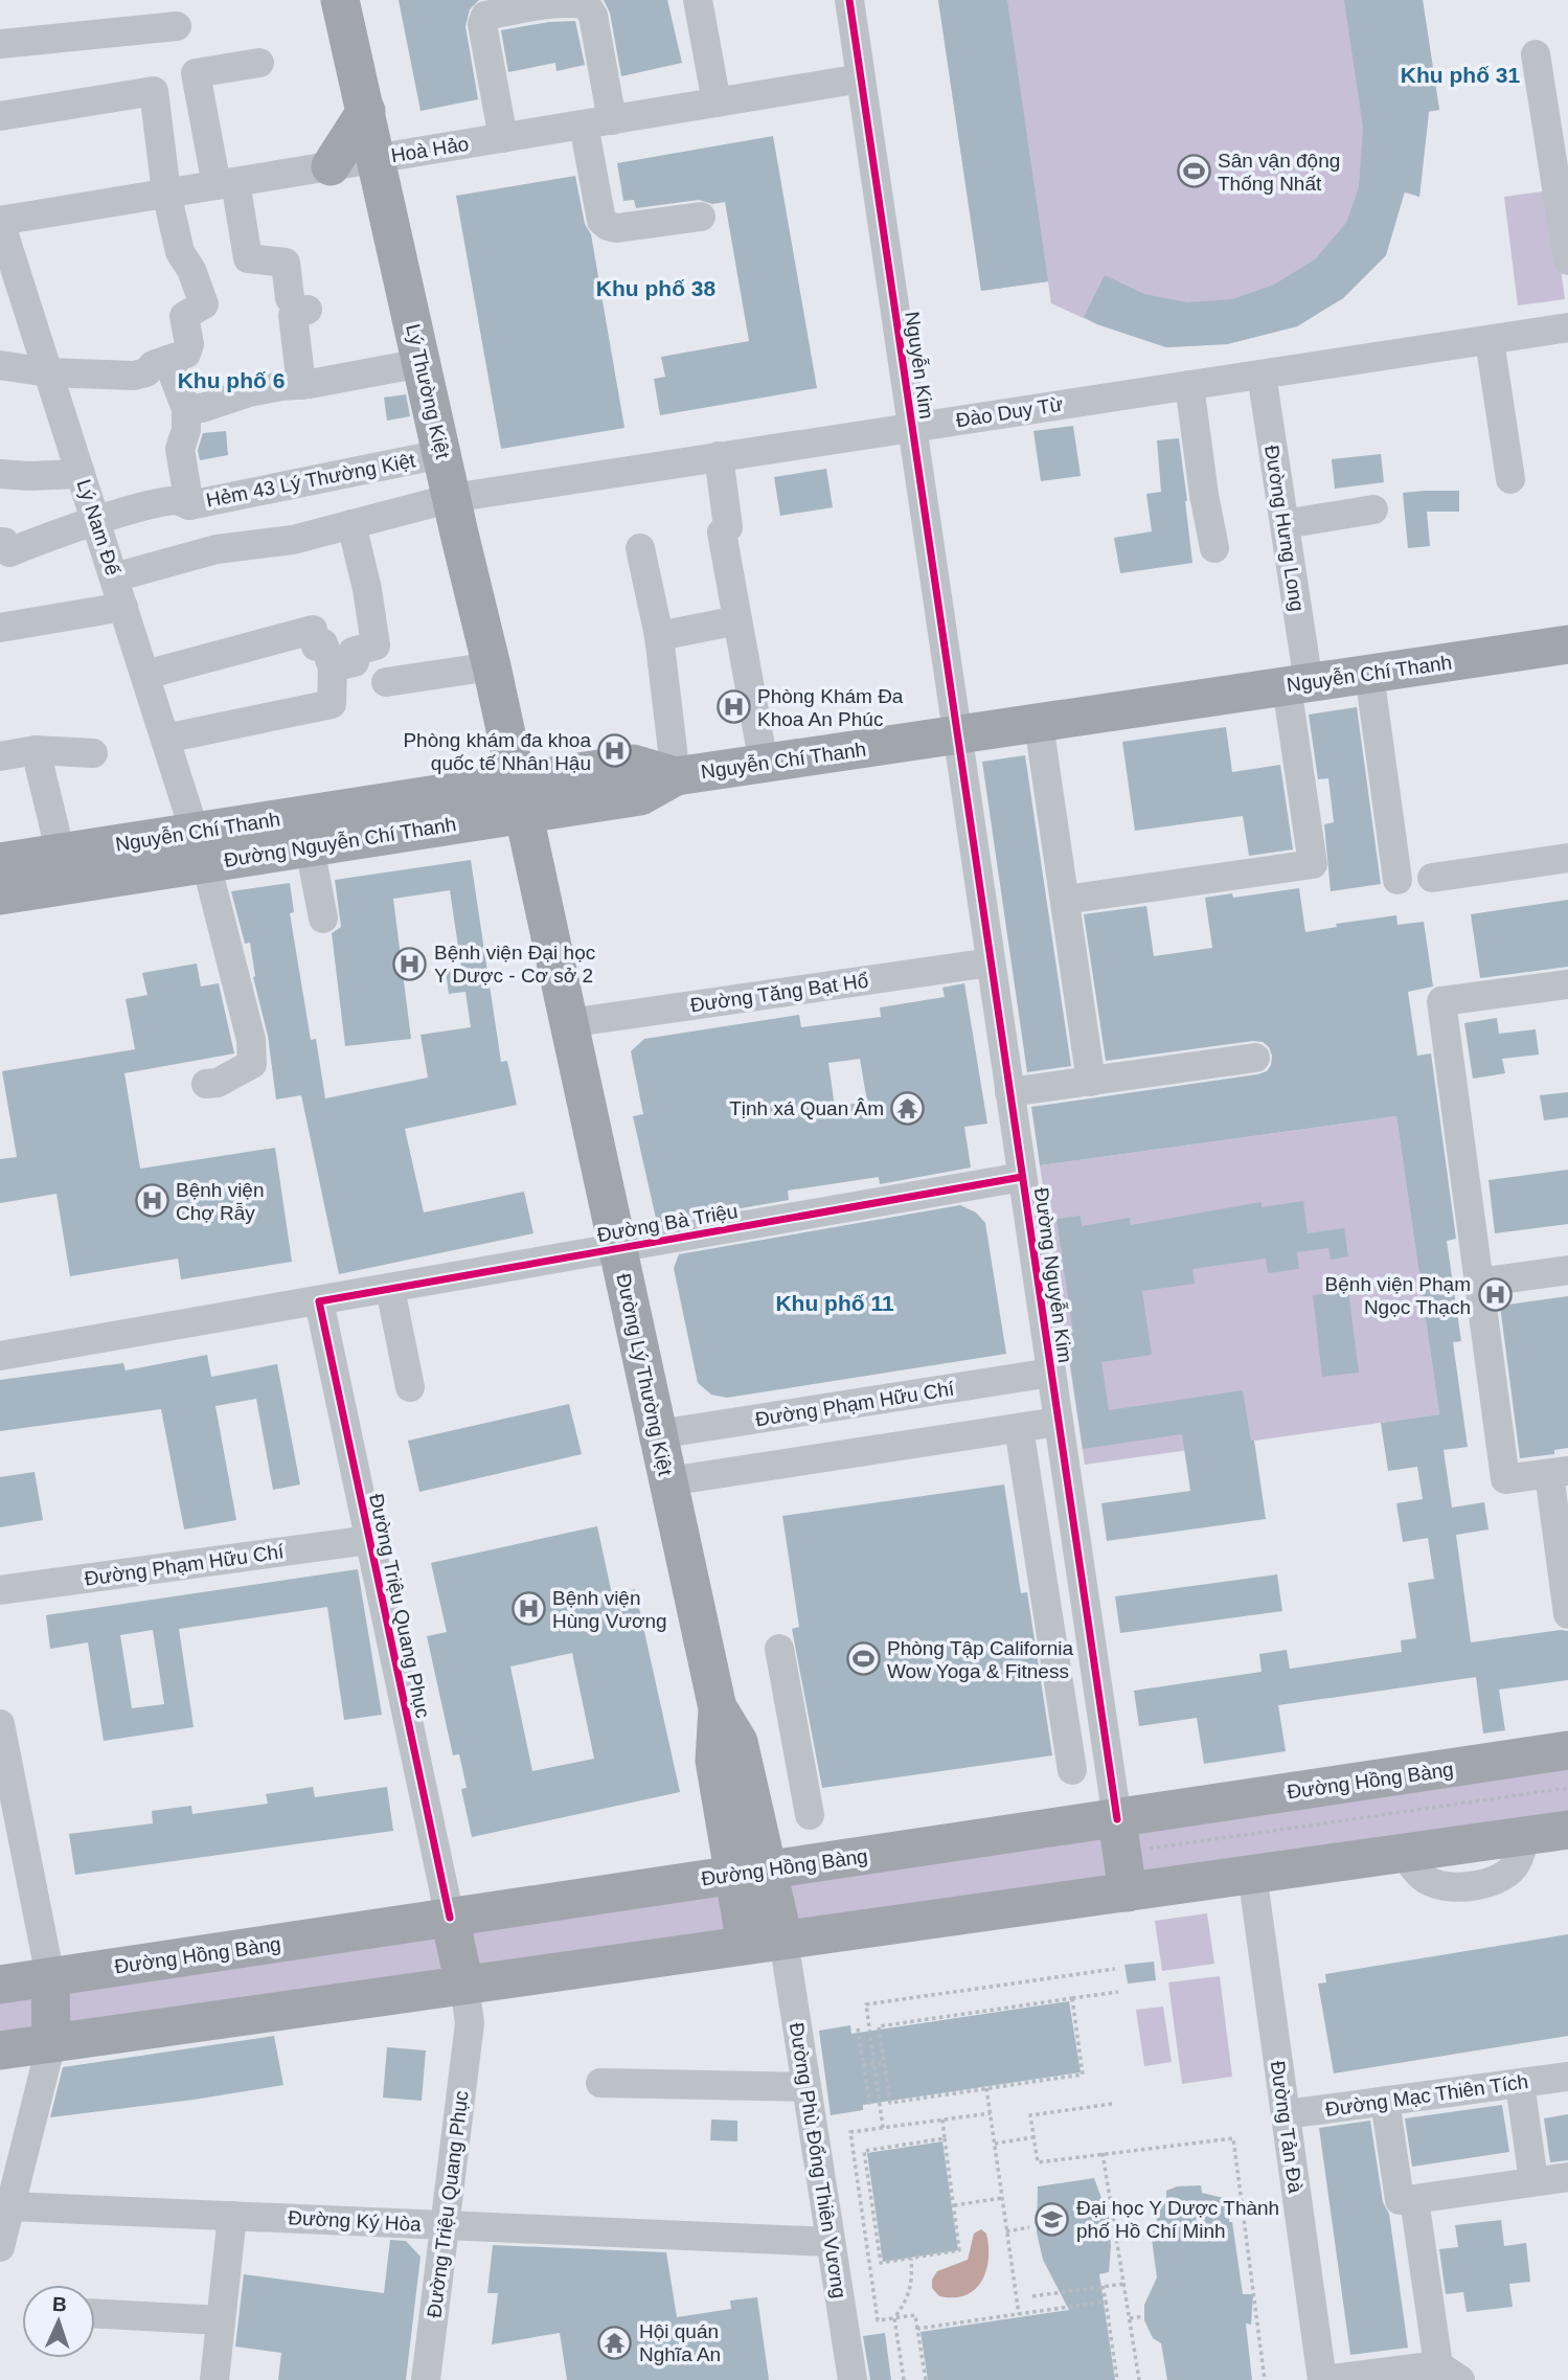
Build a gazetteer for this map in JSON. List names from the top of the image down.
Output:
{
  "streets": {
    "main road": [
      "Lý Thường Kiệt",
      "Nguyễn Chí Thanh",
      "Đường Nguyễn Chí Thanh",
      "Đường Lý Thường Kiệt",
      "Đường Hồng Bàng"
    ],
    "street": [
      "Hoà Hảo",
      "Nguyễn Kim",
      "Đào Duy Từ",
      "Hẻm 43 Lý Thường Kiệt",
      "Lý Nam Đế",
      "Đường Hưng Long",
      "Đường Tăng Bạt Hổ",
      "Đường Bà Triệu",
      "Đường Nguyễn Kim",
      "Đường Phạm Hữu Chí",
      "Đường Triệu Quang Phục",
      "Đường Mạc Thiên Tích",
      "Đường Tản Đà",
      "Đường Phù Đổng Thiên Vương",
      "Đường Ký Hòa"
    ]
  },
  "crossings": [
    ["Hoà Hảo", "Nguyễn Kim"],
    ["Hoà Hảo", "Lý Thường Kiệt"],
    ["Hoà Hảo", "Lý Nam Đế"],
    ["Nguyễn Kim", "Đào Duy Từ"],
    ["Nguyễn Kim", "Nguyễn Chí Thanh"],
    ["Nguyễn Kim", "Đường Nguyễn Kim"],
    ["Lý Thường Kiệt", "Đào Duy Từ"],
    ["Lý Thường Kiệt", "Hẻm 43 Lý Thường Kiệt"],
    ["Lý Thường Kiệt", "Nguyễn Chí Thanh"],
    ["Lý Thường Kiệt", "Đường Nguyễn Chí Thanh"],
    ["Lý Thường Kiệt", "Đường Lý Thường Kiệt"],
    ["Đào Duy Từ", "Lý Nam Đế"],
    ["Đào Duy Từ", "Đường Hưng Long"],
    ["Hẻm 43 Lý Thường Kiệt", "Lý Nam Đế"],
    ["Lý Nam Đế", "Nguyễn Chí Thanh"],
    ["Lý Nam Đế", "Đường Nguyễn Chí Thanh"],
    ["Đường Hưng Long", "Nguyễn Chí Thanh"],
    ["Nguyễn Chí Thanh", "Đường Nguyễn Chí Thanh"],
    ["Nguyễn Chí Thanh", "Đường Nguyễn Kim"],
    ["Nguyễn Chí Thanh", "Đường Lý Thường Kiệt"],
    ["Đường Nguyễn Chí Thanh", "Đường Lý Thường Kiệt"],
    ["Đường Tăng Bạt Hổ", "Đường Nguyễn Kim"],
    ["Đường Tăng Bạt Hổ", "Đường Lý Thường Kiệt"],
    ["Đường Bà Triệu", "Đường Nguyễn Kim"],
    ["Đường Bà Triệu", "Đường Lý Thường Kiệt"],
    ["Đường Bà Triệu", "Đường Triệu Quang Phục"],
    ["Đường Nguyễn Kim", "Đường Phạm Hữu Chí"],
    ["Đường Nguyễn Kim", "Đường Hồng Bàng"],
    ["Đường Lý Thường Kiệt", "Đường Phạm Hữu Chí"],
    ["Đường Lý Thường Kiệt", "Đường Hồng Bàng"],
    ["Đường Phạm Hữu Chí", "Đường Triệu Quang Phục"],
    ["Đường Triệu Quang Phục", "Đường Hồng Bàng"],
    ["Đường Triệu Quang Phục", "Đường Ký Hòa"],
    ["Đường Mạc Thiên Tích", "Đường Tản Đà"],
    ["Đường Phù Đổng Thiên Vương", "Đường Ký Hòa"]
  ],
  "districts": [
    "Khu phố 31",
    "Khu phố 38",
    "Khu phố 6",
    "Khu phố 11"
  ],
  "places": {
    "sports": ["Sân vận động Thống Nhất", "Phòng Tập California Wow Yoga & Fitness"],
    "hospital": [
      "Phòng Khám Đa Khoa An Phúc",
      "Phòng khám đa khoa quốc tế Nhân Hậu",
      "Bệnh viện Đại học Y Dược - Cơ sở 2",
      "Bệnh viện Chợ Rẫy",
      "Bệnh viện Phạm Ngọc Thạch",
      "Bệnh viện Hùng Vương"
    ],
    "temple": ["Tịnh xá Quan Âm", "Hội quán Nghĩa An"],
    "school or university": ["Đại học Y Dược Thành phố Hồ Chí Minh"]
  },
  "north": "top"
}
